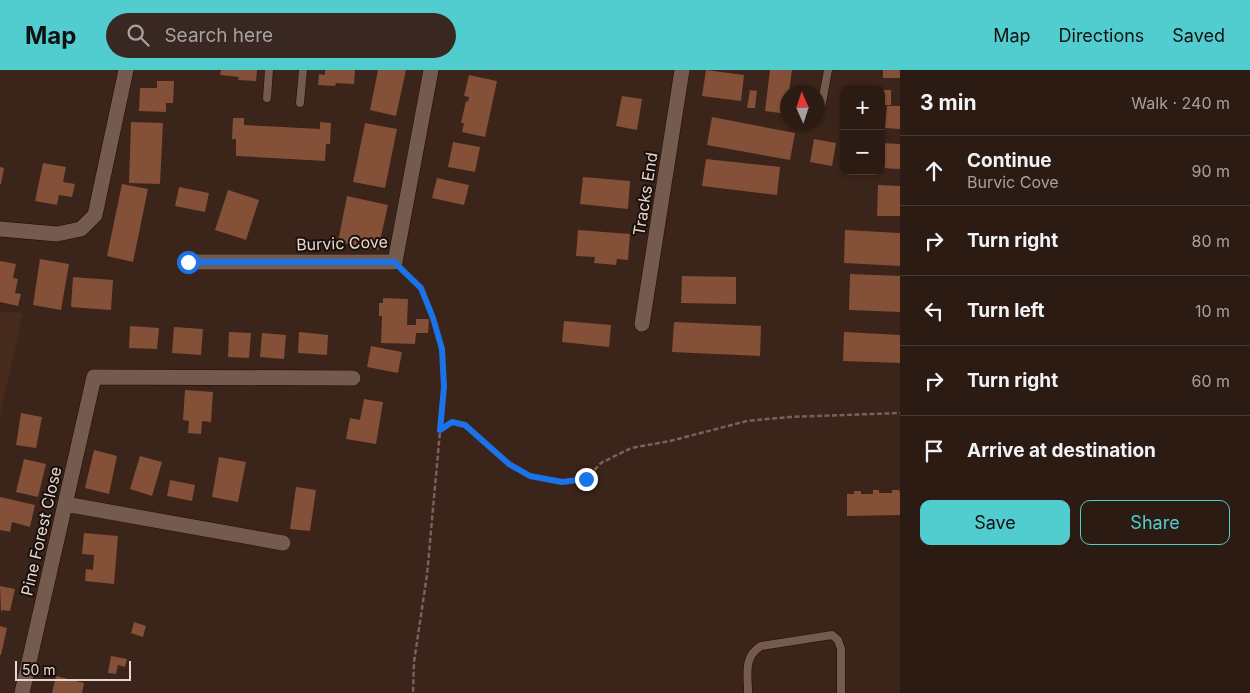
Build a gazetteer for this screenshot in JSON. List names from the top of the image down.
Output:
{
  "streets": {
    "street": ["Tracks End", "Burvic Cove", "Pine Forest Close"]
  },
  "scale_bar": "50 m",
  "north": "top",
  "page": {
    "header": "Map",
    "search": "Search here",
    "nav": ["Map", "Directions", "Saved"],
    "heading": ["3 min", "Walk · 240 m"],
    "map_buttons": ["+", "−"],
    "list": [
      ["Continue", "Burvic Cove", "90 m"],
      ["Turn right", "80 m"],
      ["Turn left", "10 m"],
      ["Turn right", "60 m"],
      "Arrive at destination"
    ],
    "buttons": ["Save", "Share"],
    "scale": "50 m"
  }
}
